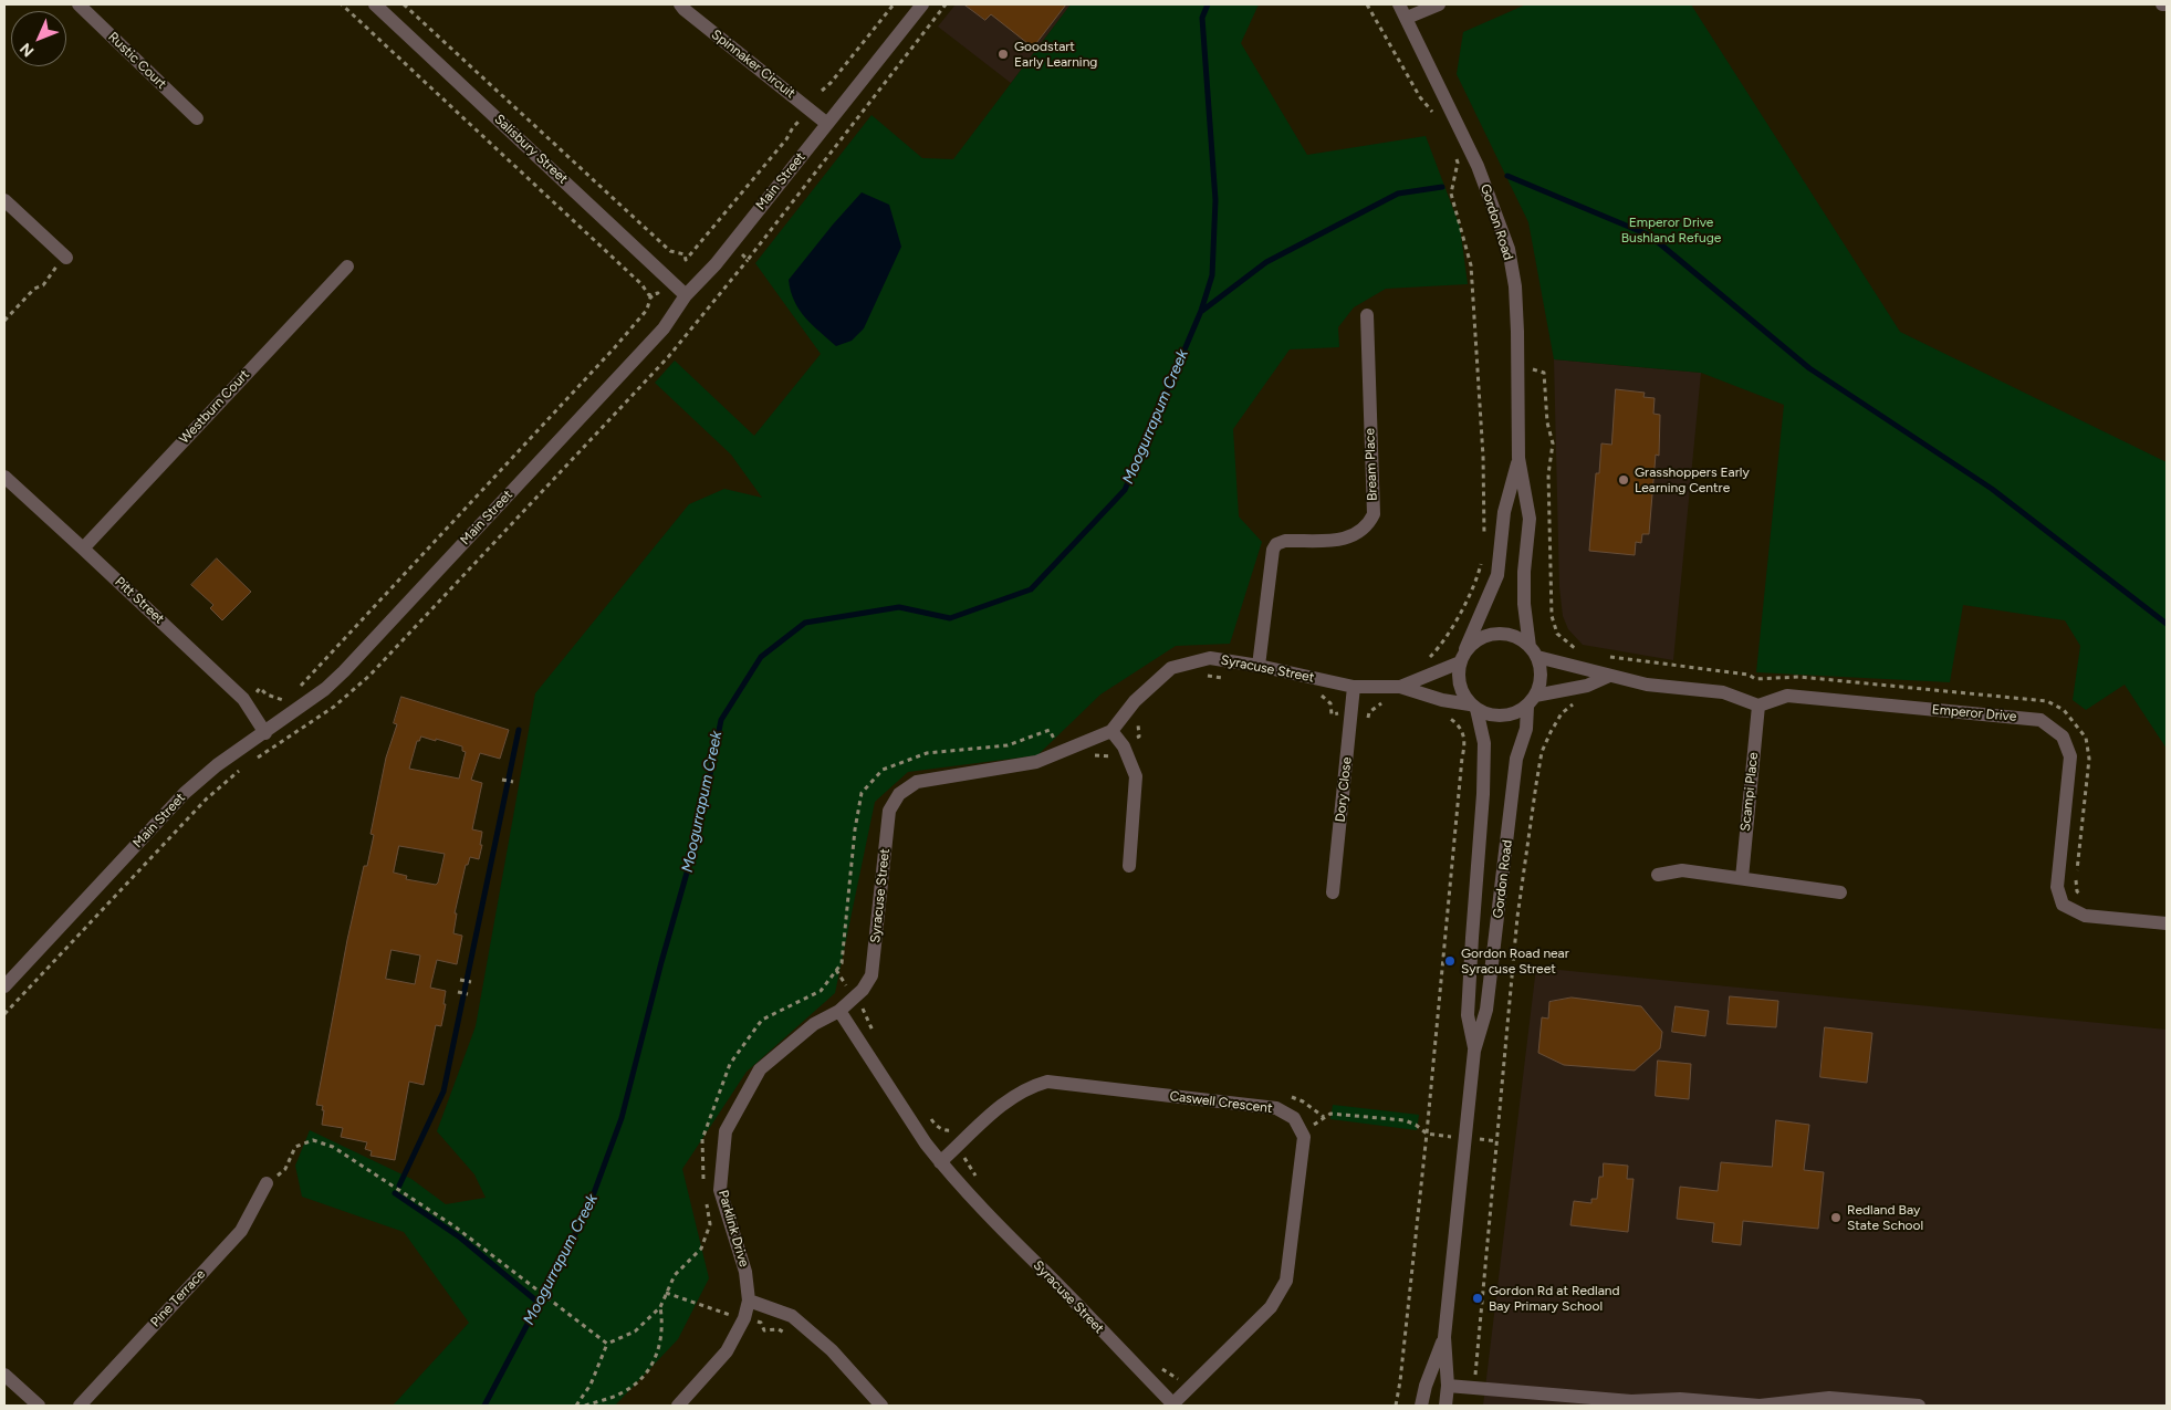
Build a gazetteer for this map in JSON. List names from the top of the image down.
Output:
{
  "streets": {
    "street": [
      "Rustic Court",
      "Spinnaker Circuit",
      "Salisbury Street",
      "Main Street",
      "Gordon Road",
      "Westburn Court",
      "Bream Place",
      "Pitt Street",
      "Syracuse Street",
      "Emperor Drive",
      "Dory Close",
      "Scampi Place",
      "Caswell Crescent",
      "Parklink Drive",
      "Pine Terrace"
    ]
  },
  "crossings": [
    ["Spinnaker Circuit", "Main Street"],
    ["Salisbury Street", "Main Street"],
    ["Main Street", "Pitt Street"],
    ["Westburn Court", "Pitt Street"],
    ["Bream Place", "Syracuse Street"],
    ["Syracuse Street", "Dory Close"],
    ["Syracuse Street", "Caswell Crescent"],
    ["Syracuse Street", "Parklink Drive"],
    ["Emperor Drive", "Scampi Place"]
  ],
  "water": ["Moogurrapum Creek"],
  "parks": ["Emperor Drive Bushland Refuge"],
  "places": [
    "Goodstart Early Learning",
    "Grasshoppers Early Learning Centre",
    "Gordon Road near Syracuse Street",
    "Redland Bay State School",
    "Gordon Rd at Redland Bay Primary School"
  ],
  "north": "bottom left"
}
